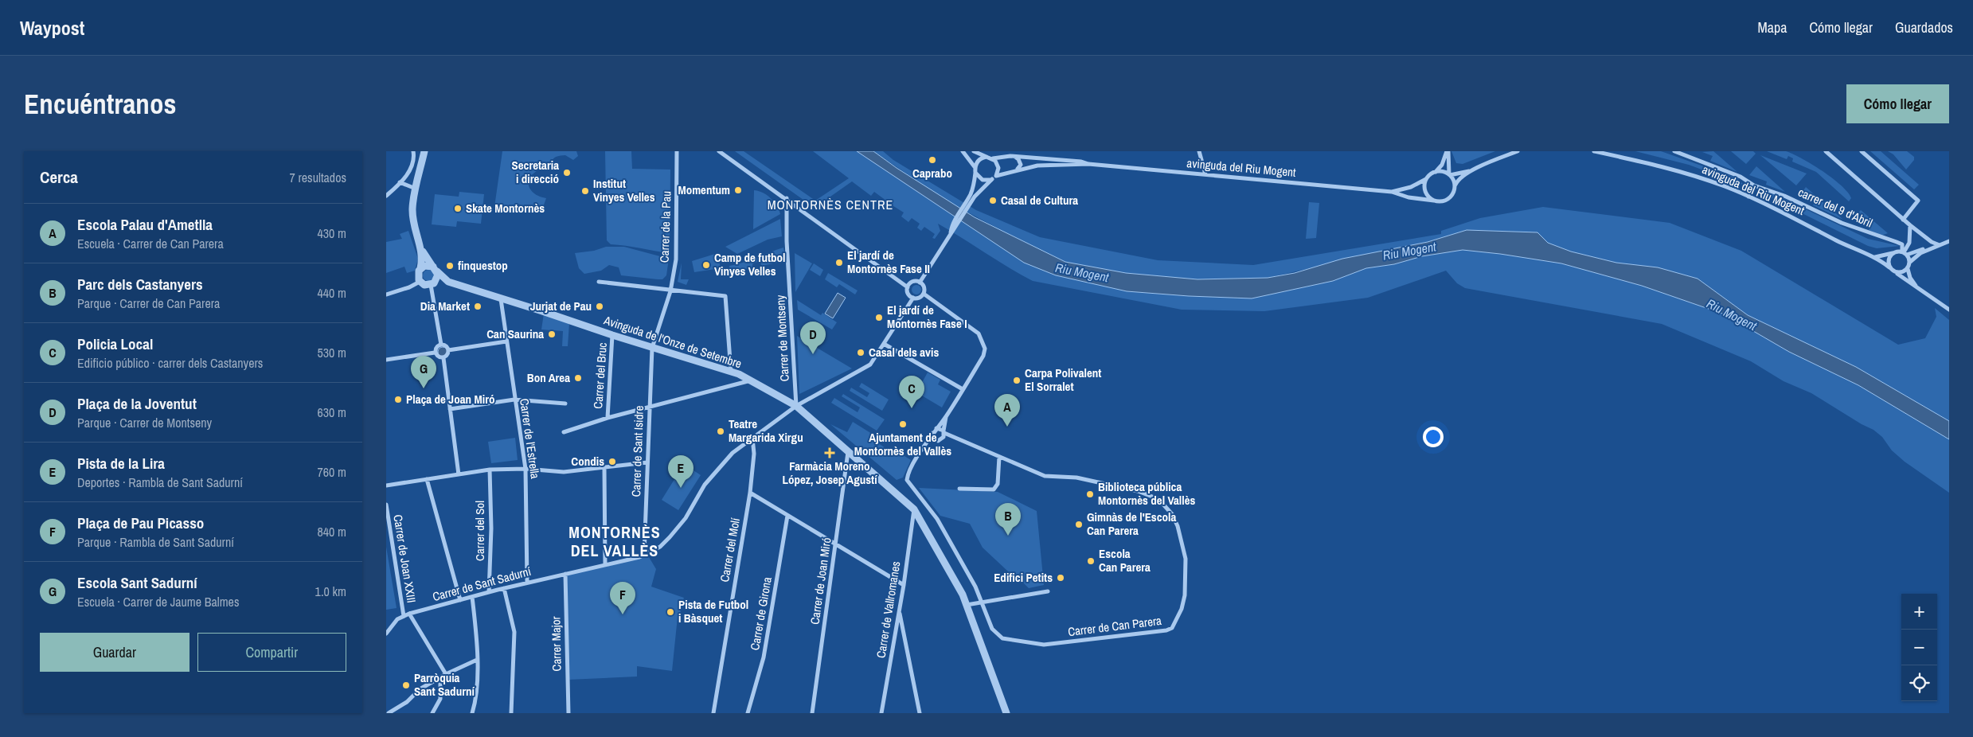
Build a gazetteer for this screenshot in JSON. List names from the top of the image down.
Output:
{
  "streets": {
    "street": [
      "avinguda del Riu Mogent",
      "carrer del 9 d'Abril",
      "Carrer de la Pau",
      "Carrer de Montseny",
      "Avinguda de l'Onze de Setembre",
      "Carrer del Bruc",
      "Carrer de l'Estrella",
      "Carrer de Sant Isidre",
      "Carrer del Sol",
      "Carrer del Molí",
      "Carrer de Joan XXIII",
      "Carrer de Joan Miró",
      "Carrer de Sant Sadurní",
      "Carrer de Vallromanes",
      "Carrer de Girona",
      "Carrer de Can Parera",
      "Carrer Major"
    ]
  },
  "crossings": [
    ["avinguda del Riu Mogent", "carrer del 9 d'Abril"],
    ["Carrer de la Pau", "Avinguda de l'Onze de Setembre"],
    ["Carrer de la Pau", "Carrer de Sant Isidre"],
    ["Carrer de Montseny", "Avinguda de l'Onze de Setembre"],
    ["Carrer de Montseny", "Carrer de Sant Sadurní"],
    ["Avinguda de l'Onze de Setembre", "Carrer del Bruc"],
    ["Avinguda de l'Onze de Setembre", "Carrer de l'Estrella"],
    ["Avinguda de l'Onze de Setembre", "Carrer de Sant Isidre"],
    ["Avinguda de l'Onze de Setembre", "Carrer de Joan Miró"],
    ["Avinguda de l'Onze de Setembre", "Carrer de Sant Sadurní"],
    ["Avinguda de l'Onze de Setembre", "Carrer de Vallromanes"],
    ["Carrer de l'Estrella", "Carrer de Sant Sadurní"],
    ["Carrer de Sant Isidre", "Carrer de Sant Sadurní"],
    ["Carrer del Sol", "Carrer de Sant Sadurní"],
    ["Carrer del Molí", "Carrer de Sant Sadurní"],
    ["Carrer de Joan XXIII", "Carrer de Sant Sadurní"],
    ["Carrer de Sant Sadurní", "Carrer Major"]
  ],
  "districts": ["MONTORNÈS CENTRE", "MONTORNÈS DEL VALLÈS"],
  "water": ["Riu Mogent"],
  "places": {
    "other": [
      "Caprabo",
      "Secretaria i direcció",
      "Momentum",
      "Institut Vinyes Velles",
      "Casal de Cultura",
      "Skate Montornès",
      "El jardí de Montornès Fase II",
      "Camp de futbol Vinyes Velles",
      "finquestop",
      "Dia Market",
      "Jurjat de Pau",
      "El jardí de Montornès Fase I",
      "Can Saurina",
      "Casal dels avis",
      "Bon Area",
      "Carpa Polivalent El Sorralet",
      "Plaça de Joan Miró",
      "Ajuntament de Montornès del Vallès",
      "Teatre Margarida Xirgu",
      "Condis",
      "Biblioteca pública Montornès del Vallès",
      "Gimnàs de l'Escola Can Parera",
      "Escola Can Parera",
      "Edifici Petits",
      "Pista de Futbol i Bàsquet",
      "Parròquia Sant Sadurní"
    ],
    "health": ["Farmàcia Moreno López, Josep Agustí"]
  },
  "page": {
    "header": "Waypost",
    "nav": ["Mapa", "Cómo llegar", "Guardados"],
    "buttons": [
      "Cómo llegar",
      ["Guardar", "Compartir"]
    ],
    "title": "Encuéntranos",
    "heading": ["Cerca", "7 resultados"],
    "list": [
      {
        "mark": "A",
        "name": "Escola Palau d'Ametlla",
        "note": "Escuela · Carrer de Can Parera",
        "value": "430 m"
      },
      {
        "mark": "B",
        "name": "Parc dels Castanyers",
        "note": "Parque · Carrer de Can Parera",
        "value": "440 m"
      },
      {
        "mark": "C",
        "name": "Policia Local",
        "note": "Edificio público · carrer dels Castanyers",
        "value": "530 m"
      },
      {
        "mark": "D",
        "name": "Plaça de la Joventut",
        "note": "Parque · Carrer de Montseny",
        "value": "630 m"
      },
      {
        "mark": "E",
        "name": "Pista de la Lira",
        "note": "Deportes · Rambla de Sant Sadurní",
        "value": "760 m"
      },
      {
        "mark": "F",
        "name": "Plaça de Pau Picasso",
        "note": "Parque · Rambla de Sant Sadurní",
        "value": "840 m"
      },
      {
        "mark": "G",
        "name": "Escola Sant Sadurní",
        "note": "Escuela · Carrer de Jaume Balmes",
        "value": "1.0 km"
      }
    ],
    "pins": [
      "D",
      "G",
      "C",
      "A",
      "E",
      "B",
      "F"
    ],
    "map_buttons": ["+", "−"]
  }
}
